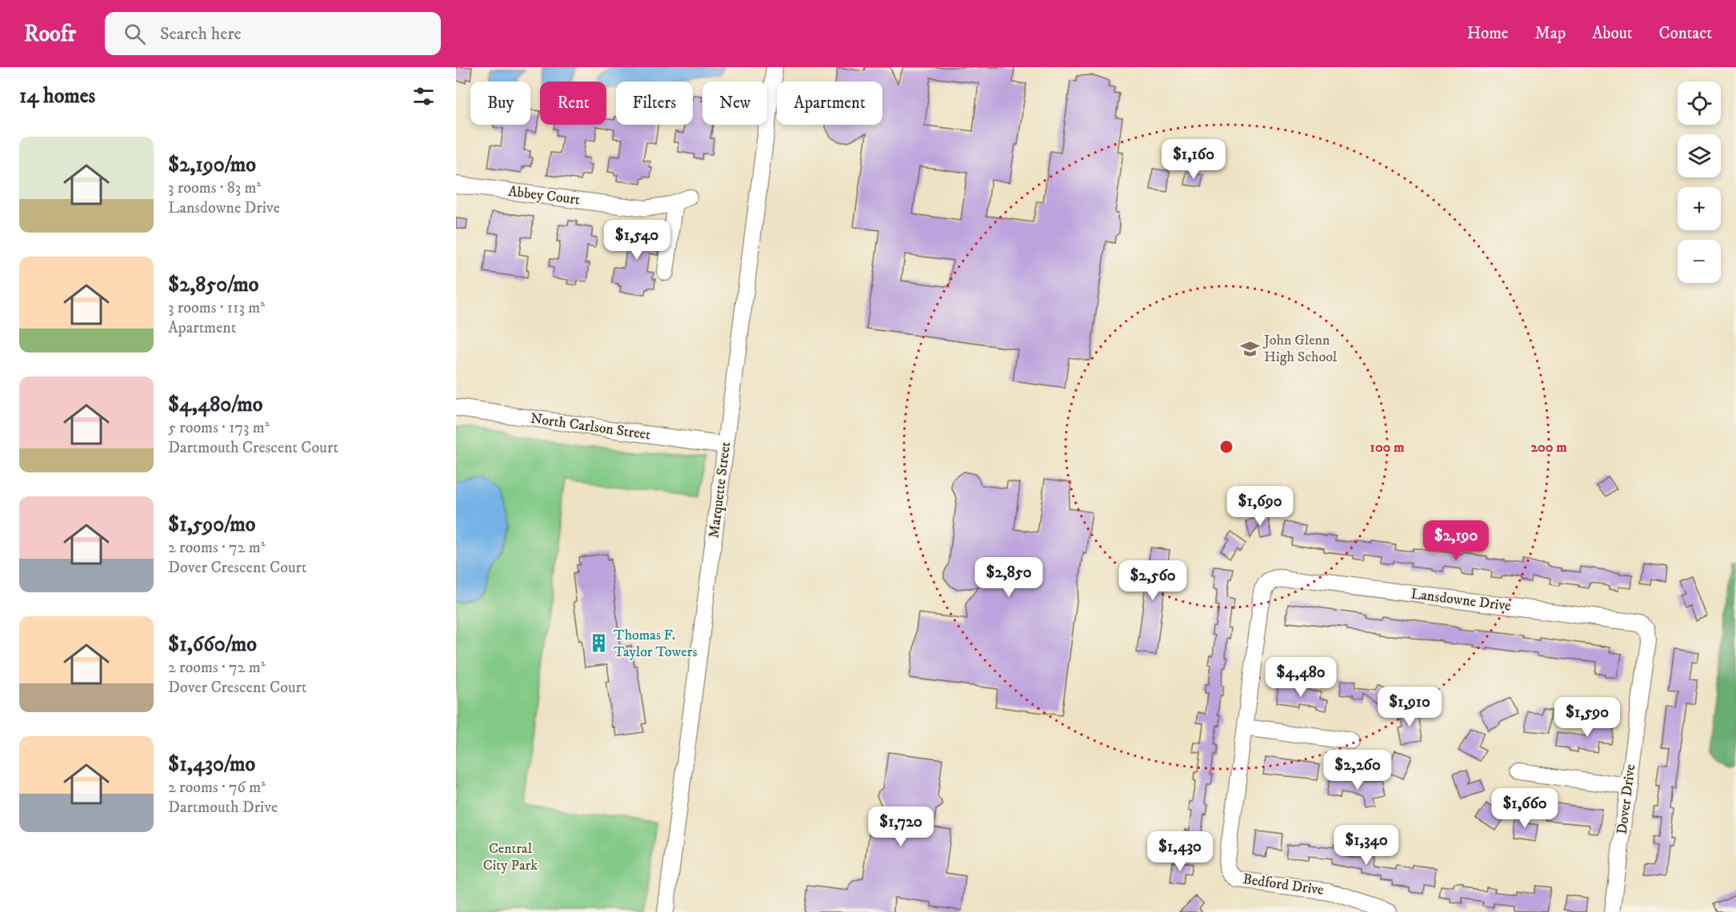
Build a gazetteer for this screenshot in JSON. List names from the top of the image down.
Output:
{
  "streets": {
    "street": [
      "Abbey Court",
      "North Carlson Street",
      "Marquette Street",
      "Lansdowne Drive",
      "Dover Drive",
      "Bedford Drive"
    ]
  },
  "crossings": [
    ["North Carlson Street", "Marquette Street"],
    ["Lansdowne Drive", "Dover Drive"],
    ["Lansdowne Drive", "Bedford Drive"]
  ],
  "parks": ["Central City Park"],
  "places": {
    "school or university": ["John Glenn High School"],
    "building": ["Thomas F. Taylor Towers"]
  },
  "page": {
    "header": "Roofr",
    "search": "Search here",
    "nav": [
      "Home",
      "Map",
      "About",
      "Contact"
    ],
    "heading": "14 homes",
    "map_buttons": ["+", "−"],
    "chip": [
      "Buy",
      "Rent",
      "Filters",
      "New",
      "Apartment"
    ],
    "list": [
      {
        "name": "$2,190/mo",
        "note": "3 rooms · 83 m² · Lansdowne Drive"
      },
      {
        "name": "$2,850/mo",
        "note": "3 rooms · 113 m² · Apartment"
      },
      {
        "name": "$4,480/mo",
        "note": "5 rooms · 173 m² · Dartmouth Crescent Court"
      },
      {
        "name": "$1,590/mo",
        "note": "2 rooms · 72 m² · Dover Crescent Court"
      },
      {
        "name": "$1,660/mo",
        "note": "2 rooms · 72 m² · Dover Crescent Court"
      },
      {
        "name": "$1,430/mo",
        "note": "2 rooms · 76 m² · Dartmouth Drive"
      }
    ],
    "price": [
      "$1,160",
      "$1,540",
      "$1,690",
      "$2,190",
      "$2,850",
      "$2,560",
      "$4,480",
      "$1,910",
      "$1,590",
      "$2,260",
      "$1,660",
      "$1,720",
      "$1,340",
      "$1,430"
    ]
  },
  "rings": ["100 m", "200 m"]
}
